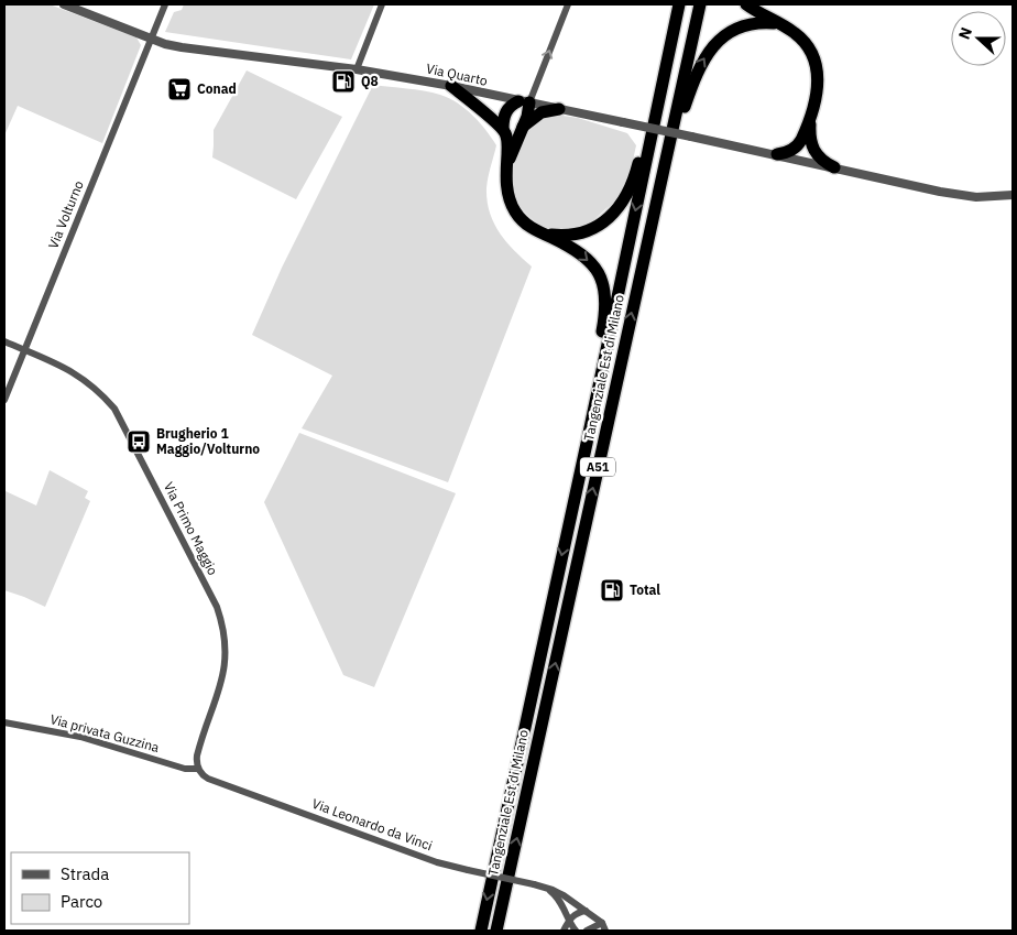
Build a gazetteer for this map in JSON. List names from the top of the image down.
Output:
{
  "streets": {
    "highway": ["Tangenziale Est di Milano", "A51"],
    "street": [
      "Via Quarto",
      "Via Volturno",
      "Via Primo Maggio",
      "Via privata Guzzina",
      "Via Leonardo da Vinci"
    ]
  },
  "crossings": [
    ["Via Quarto", "Via Volturno"],
    ["Via Volturno", "Via Primo Maggio"],
    ["Via Primo Maggio", "Via privata Guzzina"],
    ["Via Primo Maggio", "Via Leonardo da Vinci"],
    ["Via privata Guzzina", "Via Leonardo da Vinci"]
  ],
  "places": {
    "fuel station": ["Q8", "Total"],
    "supermarket": ["Conad"],
    "bus stop": ["Brugherio 1 Maggio/Volturno"]
  },
  "legend": ["Strada", "Parco"],
  "north": "left"
}
